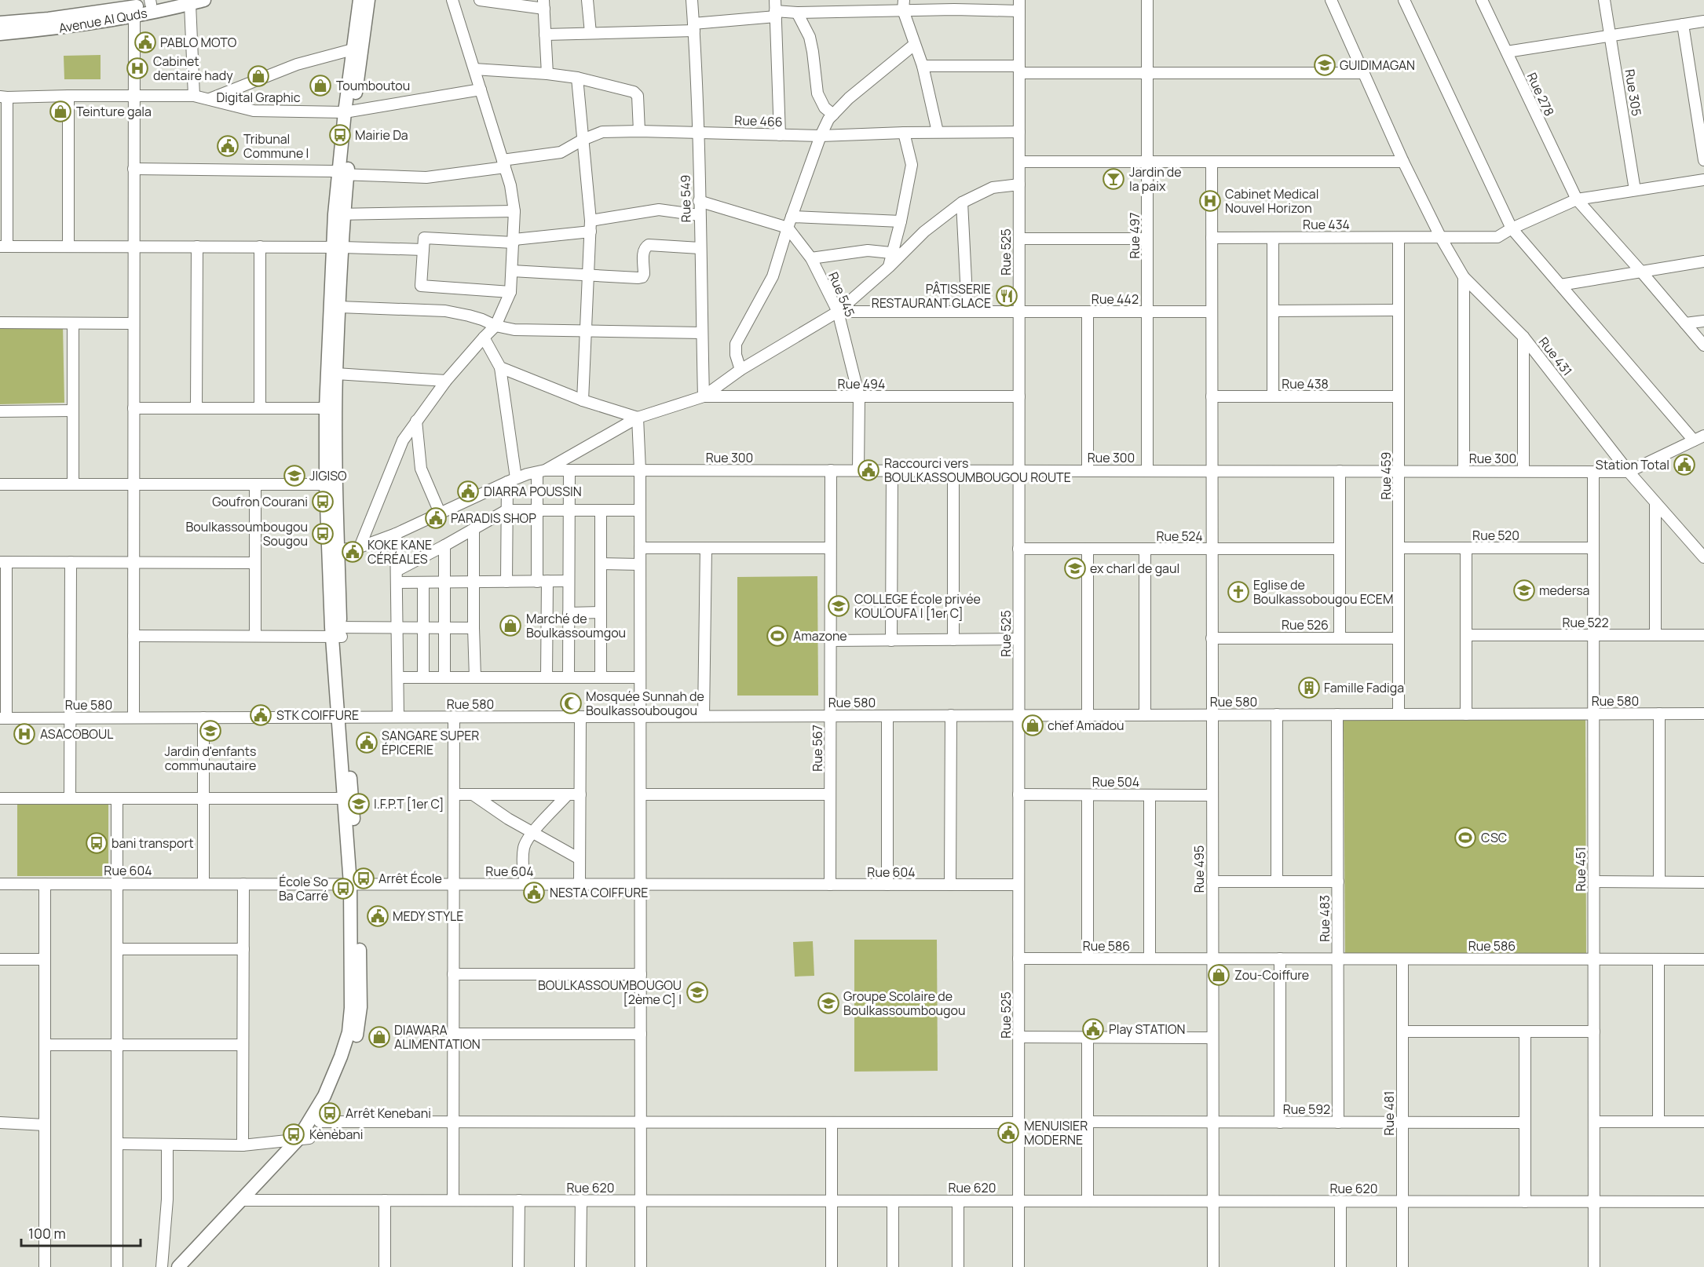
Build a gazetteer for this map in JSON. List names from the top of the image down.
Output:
{
  "streets": {
    "main road": ["Avenue Al Quds"],
    "street": [
      "Rue 305",
      "Rue 278",
      "Rue 466",
      "Rue 549",
      "Rue 434",
      "Rue 497",
      "Rue 525",
      "Rue 545",
      "Rue 442",
      "Rue 431",
      "Rue 494",
      "Rue 438",
      "Rue 300",
      "Rue 459",
      "Rue 520",
      "Rue 524",
      "Rue 522",
      "Rue 526",
      "Rue 580",
      "Rue 567",
      "Rue 504",
      "Rue 495",
      "Rue 451",
      "Rue 604",
      "Rue 483",
      "Rue 586",
      "Rue 592",
      "Rue 481",
      "Rue 620"
    ]
  },
  "crossings": [
    ["Rue 305", "Rue 434"],
    ["Rue 278", "Rue 434"],
    ["Rue 466", "Rue 549"],
    ["Rue 466", "Rue 525"],
    ["Rue 549", "Rue 494"],
    ["Rue 434", "Rue 431"],
    ["Rue 434", "Rue 459"],
    ["Rue 434", "Rue 495"],
    ["Rue 497", "Rue 442"],
    ["Rue 497", "Rue 300"],
    ["Rue 525", "Rue 442"],
    ["Rue 525", "Rue 494"],
    ["Rue 525", "Rue 300"],
    ["Rue 525", "Rue 524"],
    ["Rue 525", "Rue 580"],
    ["Rue 525", "Rue 504"],
    ["Rue 525", "Rue 604"],
    ["Rue 525", "Rue 586"],
    ["Rue 525", "Rue 620"],
    ["Rue 545", "Rue 442"],
    ["Rue 545", "Rue 494"],
    ["Rue 545", "Rue 300"],
    ["Rue 442", "Rue 495"],
    ["Rue 431", "Rue 300"],
    ["Rue 438", "Rue 459"],
    ["Rue 438", "Rue 495"],
    ["Rue 300", "Rue 459"],
    ["Rue 300", "Rue 567"],
    ["Rue 300", "Rue 495"],
    ["Rue 300", "Rue 451"],
    ["Rue 459", "Rue 520"],
    ["Rue 459", "Rue 526"],
    ["Rue 459", "Rue 580"],
    ["Rue 520", "Rue 451"],
    ["Rue 524", "Rue 495"],
    ["Rue 522", "Rue 451"],
    ["Rue 526", "Rue 495"],
    ["Rue 580", "Rue 567"],
    ["Rue 580", "Rue 495"],
    ["Rue 580", "Rue 451"],
    ["Rue 580", "Rue 483"],
    ["Rue 567", "Rue 604"],
    ["Rue 504", "Rue 495"],
    ["Rue 495", "Rue 586"],
    ["Rue 495", "Rue 592"],
    ["Rue 495", "Rue 620"],
    ["Rue 451", "Rue 586"],
    ["Rue 451", "Rue 620"],
    ["Rue 483", "Rue 586"],
    ["Rue 483", "Rue 592"],
    ["Rue 586", "Rue 481"],
    ["Rue 592", "Rue 481"],
    ["Rue 481", "Rue 620"]
  ],
  "places": {
    "public building": [
      "PABLO MOTO",
      "Tribunal Commune I",
      "Station Total",
      "Raccourci vers BOULKASSOUMBOUGOU ROUTE",
      "DIARRA POUSSIN",
      "PARADIS SHOP",
      "KOKE KANE CÉRÉALES",
      "STK COIFFURE",
      "SANGARE SUPER ÉPICERIE",
      "NESTA COIFFURE",
      "MEDY STYLE",
      "Play STATION",
      "MENUISIER MODERNE"
    ],
    "school or university": [
      "GUIDIMAGAN",
      "JIGISO",
      "ex charl de gaul",
      "medersa",
      "COLLEGE École privée KOULOUFA I [1er C]",
      "Jardin d'enfants communautaire",
      "I.F.P.T [1er C]",
      "BOULKASSOUMBOUGOU [2ème C] I",
      "Groupe Scolaire de Boulkassoumbougou"
    ],
    "hospital": ["Cabinet dentaire hady", "Cabinet Medical Nouvel Horizon", "ASACOBOUL"],
    "shop": [
      "Digital Graphic",
      "Toumboutou",
      "Teinture gala",
      "Marché de Boulkassoumgou",
      "chef Amadou",
      "Zou-Coiffure",
      "DIAWARA ALIMENTATION"
    ],
    "bus stop": [
      "Mairie Da",
      "Goufron Courani",
      "Boulkassoumbougou Sougou",
      "bani transport",
      "Arrêt École",
      "École So Ba Carré",
      "Arrêt Kenebani",
      "Kènèbani"
    ],
    "bar": ["Jardin de la paix"],
    "restaurant": ["PÂTISSERIE RESTAURANT GLACE"],
    "church": ["Eglise de Boulkassobougou ECEM"],
    "sports": ["Amazone", "CSC"],
    "building": ["Famille Fadiga"],
    "mosque": ["Mosquée Sunnah de Boulkassoubougou"]
  },
  "scale_bar": "100 m"
}
